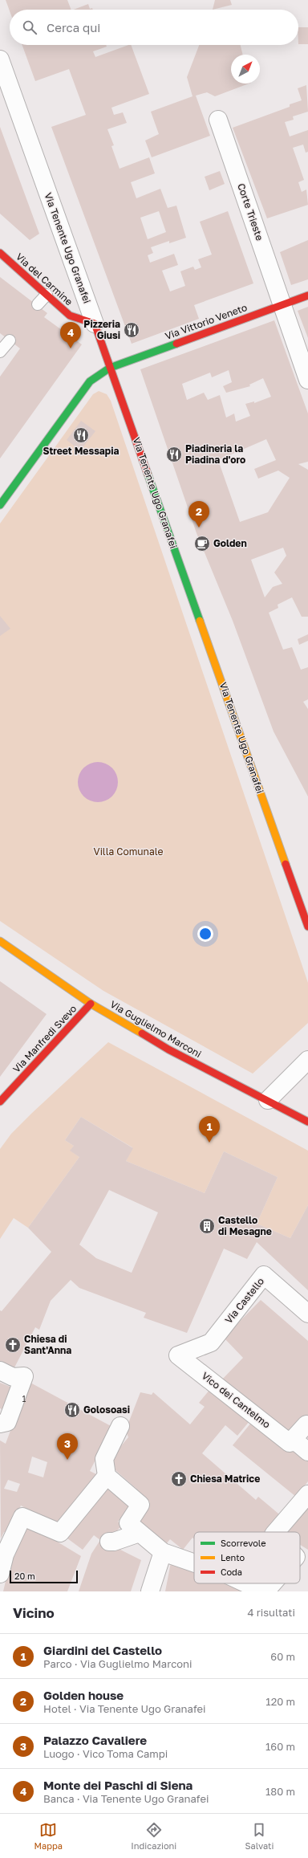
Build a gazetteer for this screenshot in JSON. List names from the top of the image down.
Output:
{
  "streets": {
    "main road": [
      "Via Tenente Ugo Granafei",
      "Via del Carmine",
      "Via Vittorio Veneto",
      "Via Guglielmo Marconi",
      "Via Manfredi Svevo"
    ],
    "street": ["Corte Trieste", "Via Castello", "Vico dei Cantelmo"]
  },
  "crossings": [
    ["Corte Trieste", "Via Vittorio Veneto"],
    ["Via Tenente Ugo Granafei", "Via del Carmine"],
    ["Via Tenente Ugo Granafei", "Via Vittorio Veneto"],
    ["Via Guglielmo Marconi", "Via Manfredi Svevo"],
    ["Via Castello", "Vico dei Cantelmo"]
  ],
  "parks": ["Villa Comunale"],
  "places": {
    "restaurant": [
      "Pizzeria Giusi",
      "Street Messapia",
      "Piadineria la Piadina d'oro",
      "Golosoasi"
    ],
    "cafe": ["Golden"],
    "building": ["Castello di Mesagne"],
    "church": ["Chiesa di Sant'Anna", "Chiesa Matrice"]
  },
  "house_numbers": ["1"],
  "legend": ["Scorrevole", "Lento", "Coda"],
  "scale_bar": "20 m",
  "north": "top right",
  "page": {
    "search": "Cerca qui",
    "pins": [
      "4",
      "2",
      "1",
      "3"
    ],
    "scale": "20 m",
    "heading": ["Vicino", "4 risultati"],
    "list": [
      {
        "mark": "1",
        "name": "Giardini del Castello",
        "note": "Parco · Via Guglielmo Marconi",
        "value": "60 m"
      },
      {
        "mark": "2",
        "name": "Golden house",
        "note": "Hotel · Via Tenente Ugo Granafei",
        "value": "120 m"
      },
      {
        "mark": "3",
        "name": "Palazzo Cavaliere",
        "note": "Luogo · Vico Toma Campi",
        "value": "160 m"
      },
      {
        "mark": "4",
        "name": "Monte dei Paschi di Siena",
        "note": "Banca · Via Tenente Ugo Granafei",
        "value": "180 m"
      }
    ],
    "nav": ["Mappa", "Indicazioni", "Salvati"]
  }
}
